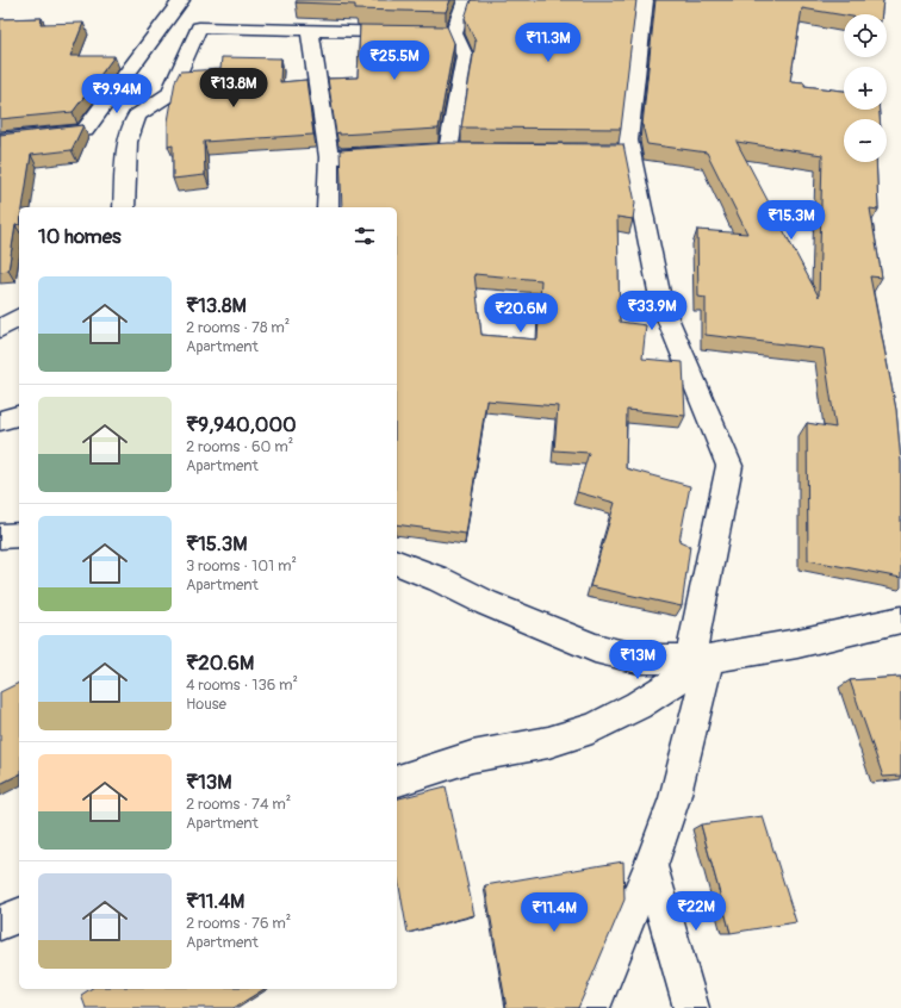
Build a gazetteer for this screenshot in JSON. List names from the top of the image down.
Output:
{
  "page": {
    "map_buttons": ["+", "−"],
    "price": [
      "₹11.3M",
      "₹25.5M",
      "₹13.8M",
      "₹9.94M",
      "₹15.3M",
      "₹33.9M",
      "₹20.6M",
      "₹13M",
      "₹22M",
      "₹11.4M"
    ],
    "heading": "10 homes",
    "list": [
      {
        "name": "₹13.8M",
        "note": "2 rooms · 78 m² · Apartment"
      },
      {
        "name": "₹9,940,000",
        "note": "2 rooms · 60 m² · Apartment"
      },
      {
        "name": "₹15.3M",
        "note": "3 rooms · 101 m² · Apartment"
      },
      {
        "name": "₹20.6M",
        "note": "4 rooms · 136 m² · House"
      },
      {
        "name": "₹13M",
        "note": "2 rooms · 74 m² · Apartment"
      },
      {
        "name": "₹11.4M",
        "note": "2 rooms · 76 m² · Apartment"
      }
    ]
  }
}
